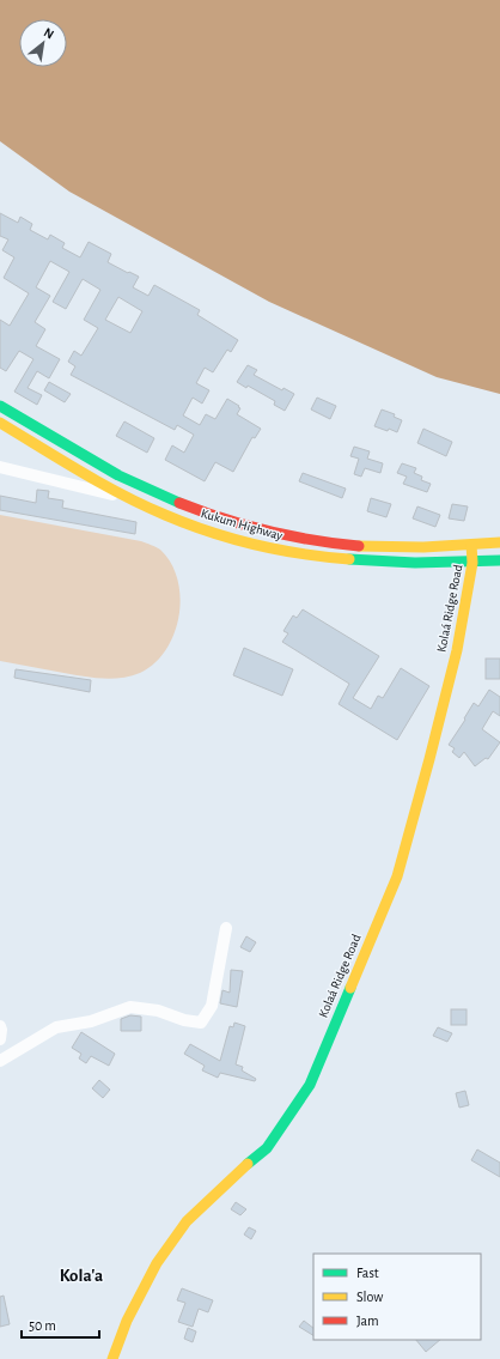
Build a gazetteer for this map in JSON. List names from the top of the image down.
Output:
{
  "streets": {
    "main road": ["Kukum Highway", "Kolaá Ridge Road"]
  },
  "crossings": [
    ["Kukum Highway", "Kolaá Ridge Road"]
  ],
  "districts": ["Kola'a"],
  "legend": ["Fast", "Slow", "Jam"],
  "scale_bar": "50 m",
  "north": "top right"
}
